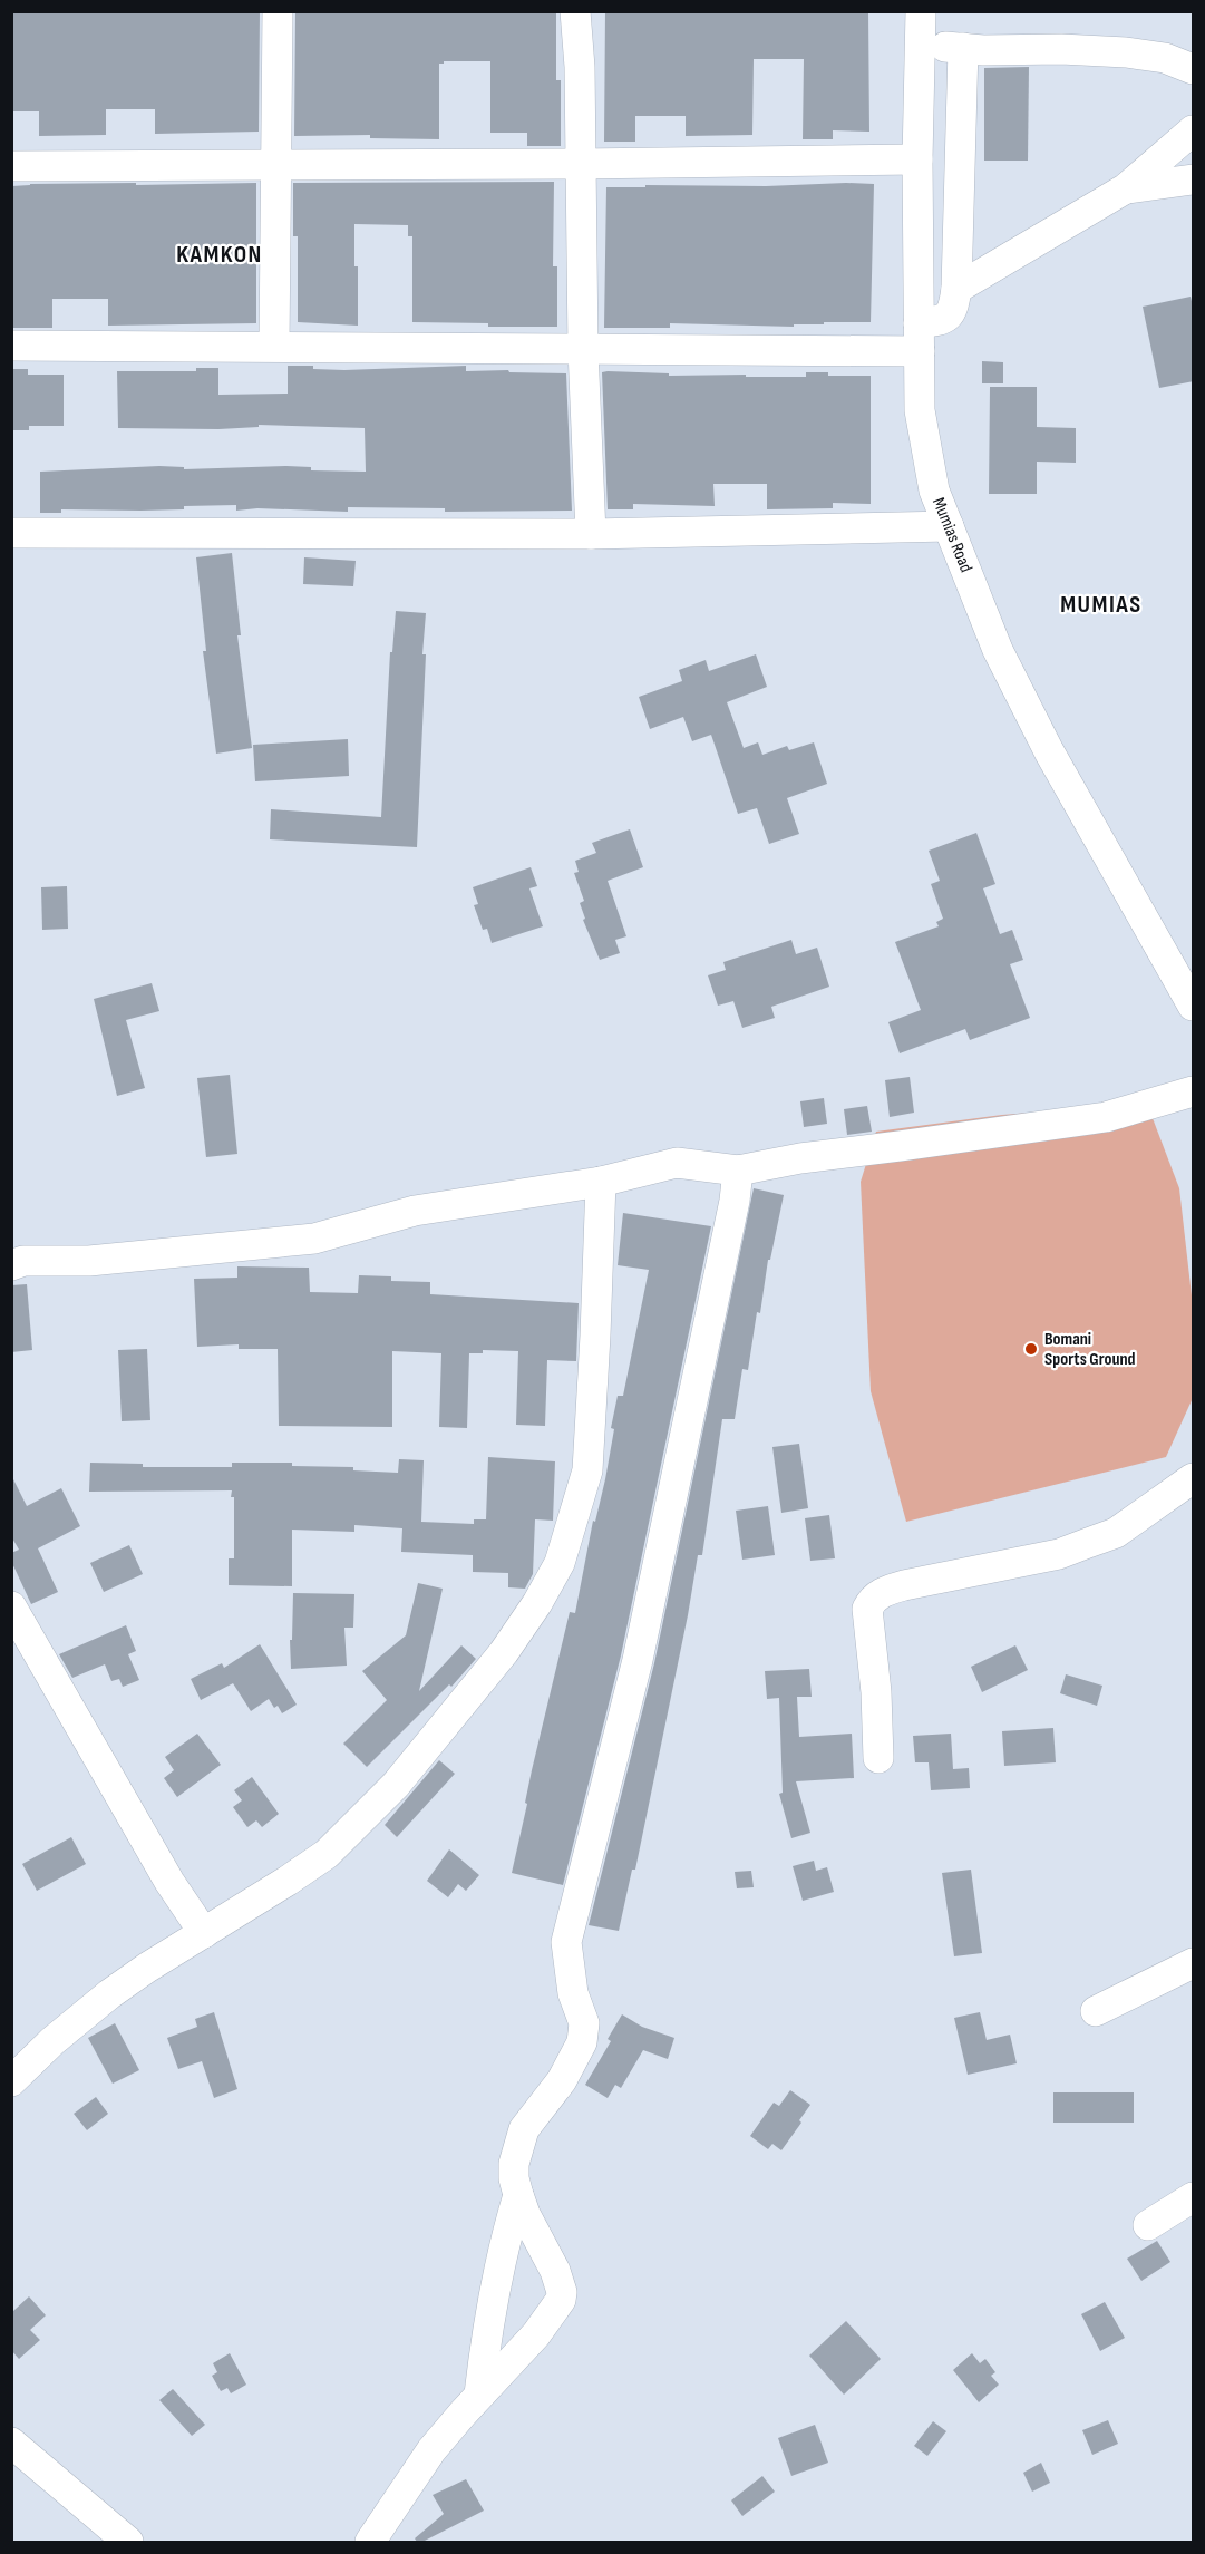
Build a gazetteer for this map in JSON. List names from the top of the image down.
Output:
{
  "streets": {
    "street": ["Mumias Road"]
  },
  "districts": ["KAMKON", "MUMIAS"],
  "places": ["Bomani Sports Ground"]
}
